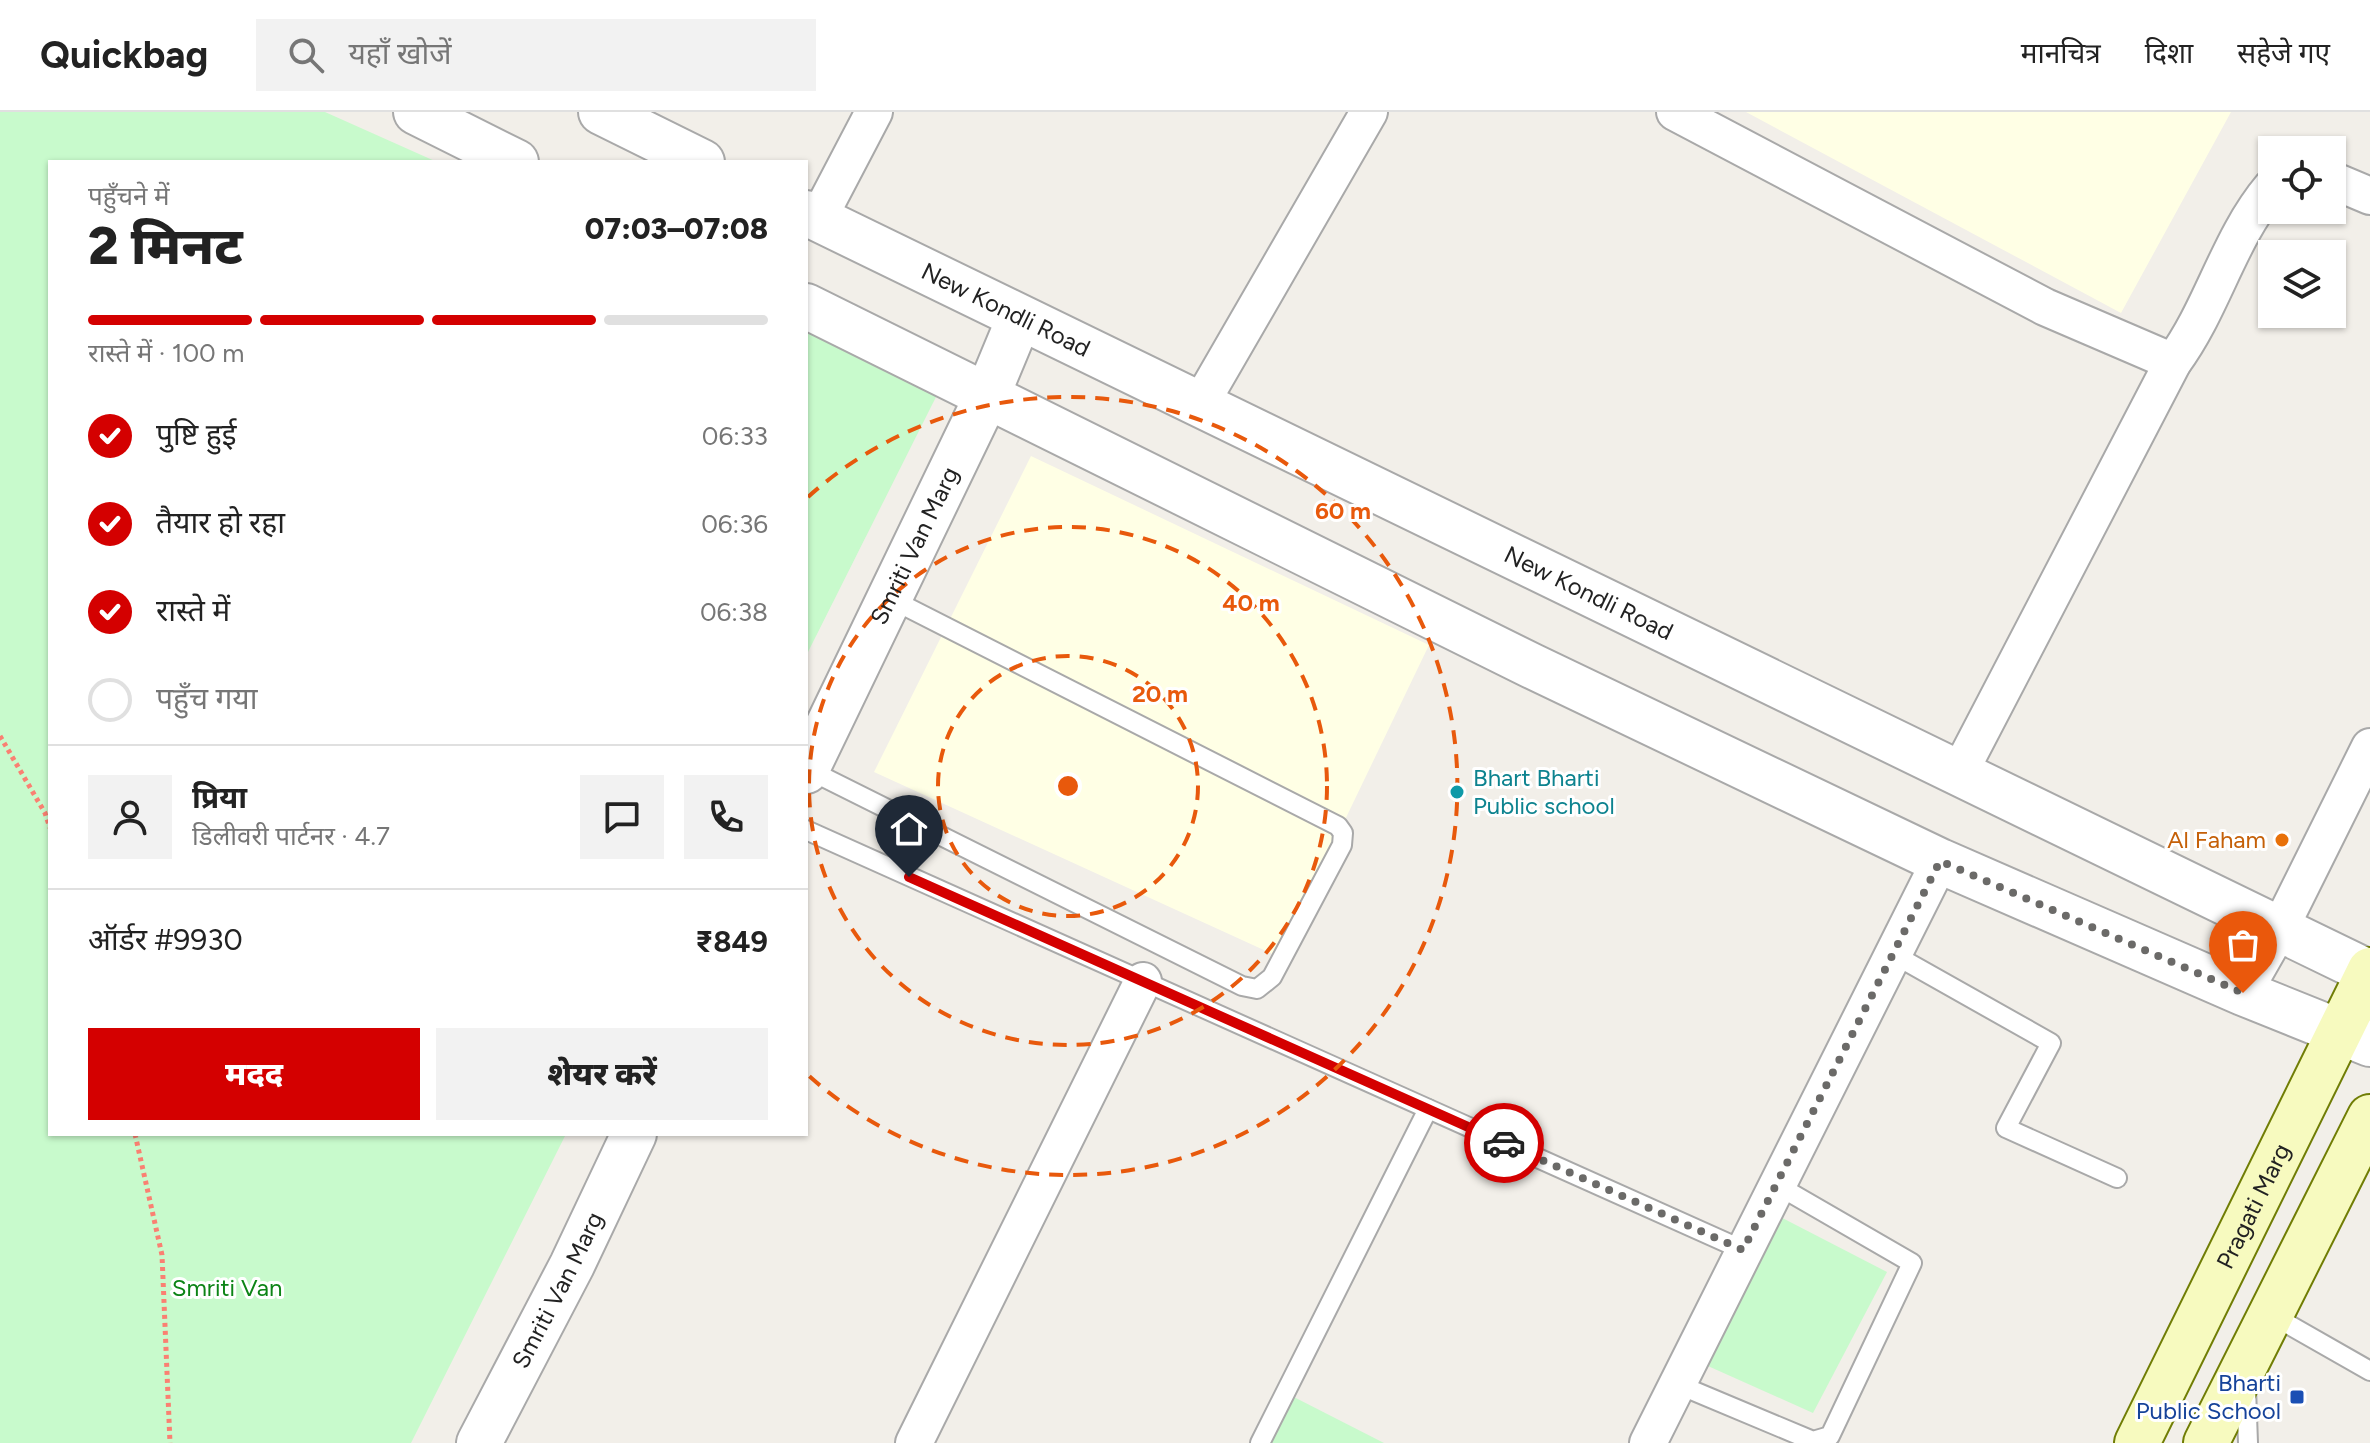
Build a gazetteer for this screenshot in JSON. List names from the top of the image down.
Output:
{
  "streets": {
    "main road": ["Pragati Marg"],
    "street": ["New Kondli Road", "Smriti Van Marg"]
  },
  "crossings": [
    ["New Kondli Road", "Smriti Van Marg"],
    ["New Kondli Road", "Pragati Marg"]
  ],
  "parks": ["Smriti Van"],
  "places": {
    "other": ["Bhart Bharti Public school", "Al Faham"],
    "transit": ["Bharti Public School"]
  },
  "page": {
    "header": "Quickbag",
    "search": "यहाँ खोजें",
    "nav": ["मानचित्र", "दिशा", "सहेजे गए"],
    "heading": ["2 मिनट", "पहुँचने में", "07:03–07:08"],
    "panel": [
      "प्रिया",
      "डिलीवरी पार्टनर · 4.7",
      "ऑर्डर #9930",
      "₹849"
    ],
    "bar": "रास्ते में · 100 m",
    "list": [
      ["पुष्टि हुई", "06:33"],
      ["तैयार हो रहा", "06:36"],
      ["रास्ते में", "06:38"],
      "पहुँच गया"
    ],
    "buttons": ["मदद", "शेयर करें"]
  },
  "rings": ["60 m", "40 m", "20 m"]
}
